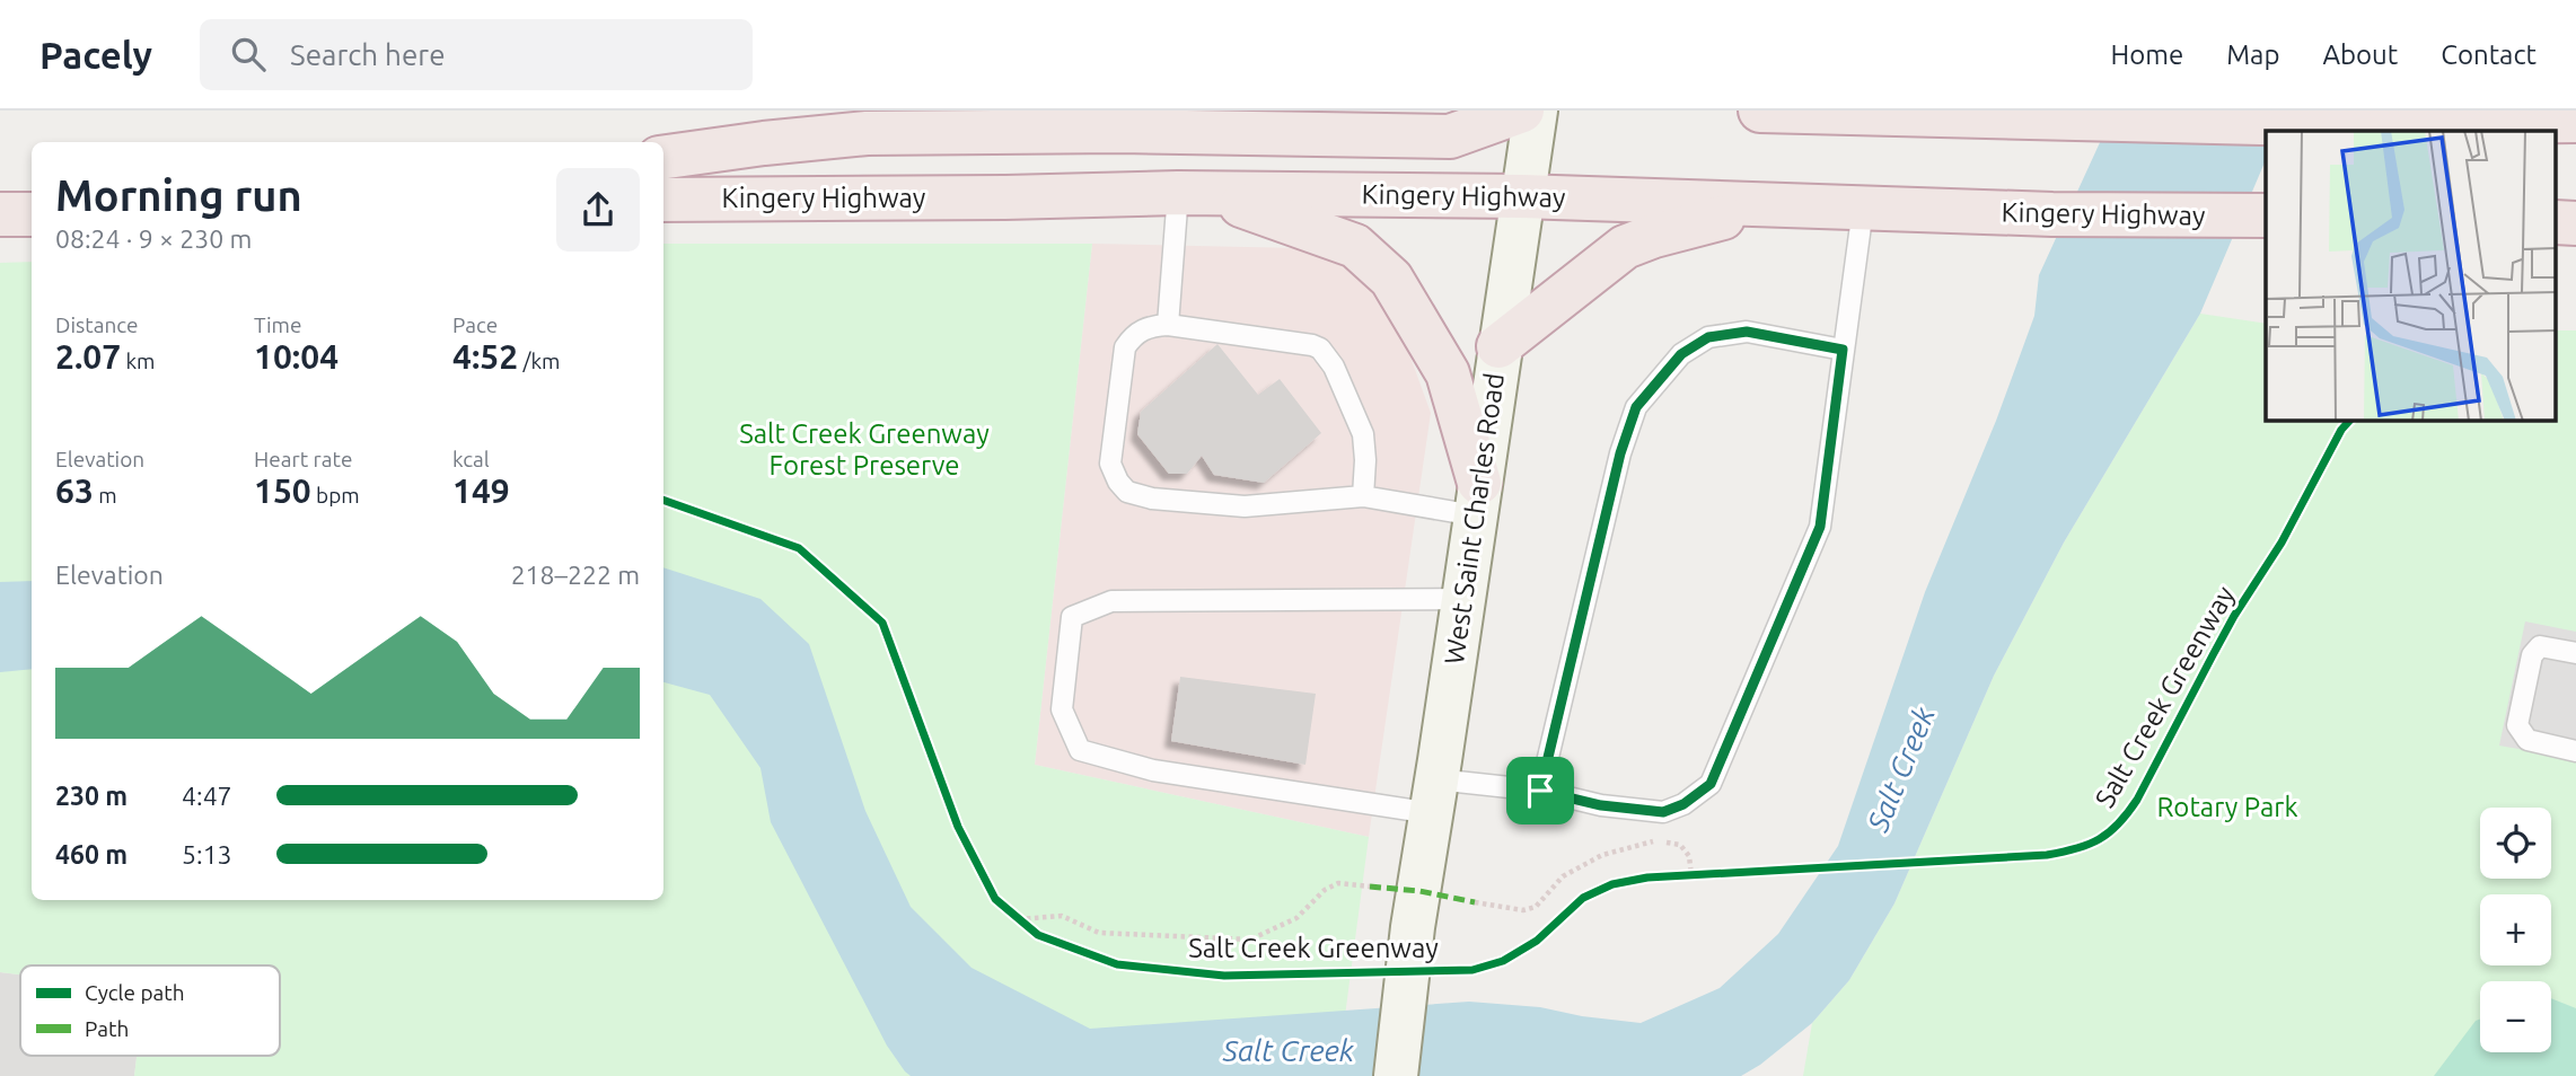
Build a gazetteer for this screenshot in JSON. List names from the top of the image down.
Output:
{
  "streets": {
    "highway": ["Kingery Highway"],
    "main road": ["West Saint Charles Road"],
    "cycle path": ["Salt Creek Greenway"]
  },
  "crossings": [
    ["Kingery Highway", "West Saint Charles Road"]
  ],
  "water": ["Salt Creek"],
  "parks": ["Salt Creek Greenway Forest Preserve", "Rotary Park"],
  "legend": ["Cycle path", "Path"],
  "page": {
    "header": "Pacely",
    "search": "Search here",
    "nav": [
      "Home",
      "Map",
      "About",
      "Contact"
    ],
    "heading": ["Morning run", "08:24 · 9 × 230 m"],
    "stats": [
      ["Distance", "2.07 km"],
      ["Time", "10:04"],
      ["Pace", "4:52 /km"],
      ["Elevation", "63 m"],
      ["Heart rate", "150 bpm"],
      ["kcal", "149"]
    ],
    "chart": ["Elevation", "218–222 m"],
    "list": [
      {
        "name": "230 m",
        "note": "4:47"
      },
      {
        "name": "460 m",
        "note": "5:13"
      }
    ],
    "map_buttons": ["+", "−"]
  }
}
